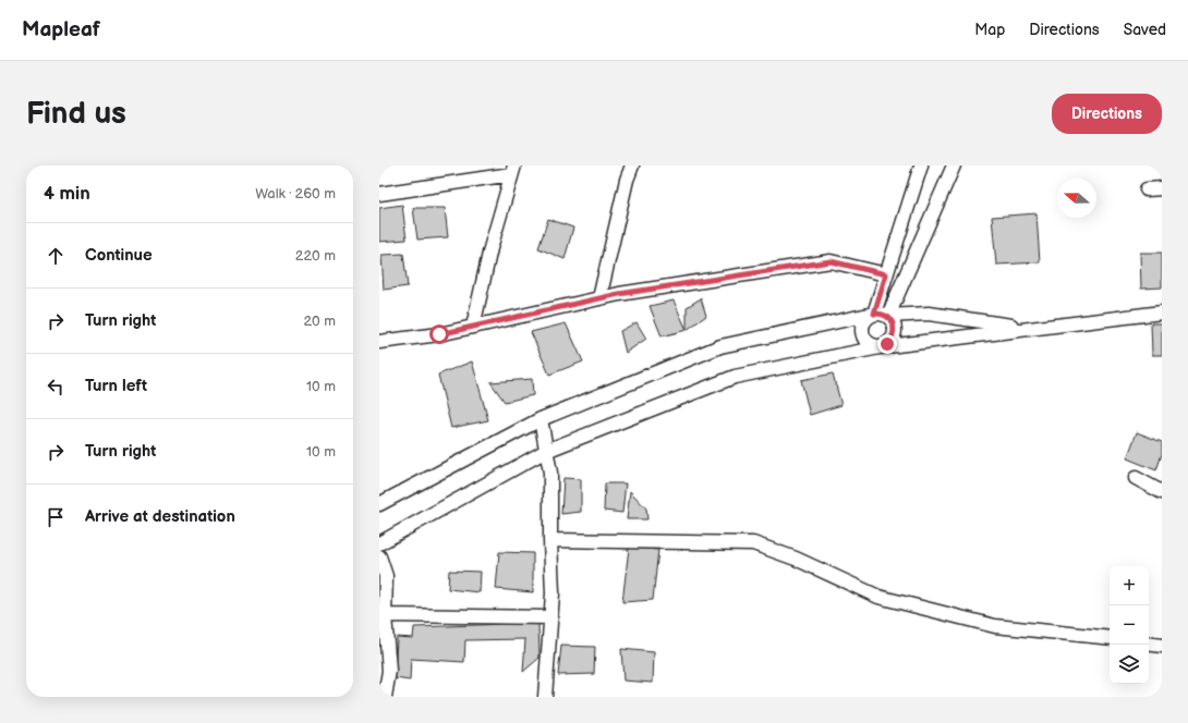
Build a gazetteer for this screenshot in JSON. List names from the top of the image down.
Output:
{
  "north": "left",
  "page": {
    "header": "Mapleaf",
    "nav": ["Map", "Directions", "Saved"],
    "buttons": "Directions",
    "title": "Find us",
    "heading": ["4 min", "Walk · 260 m"],
    "list": [
      ["Continue", "220 m"],
      ["Turn right", "20 m"],
      ["Turn left", "10 m"],
      ["Turn right", "10 m"],
      "Arrive at destination"
    ],
    "map_buttons": ["+", "−"]
  }
}
